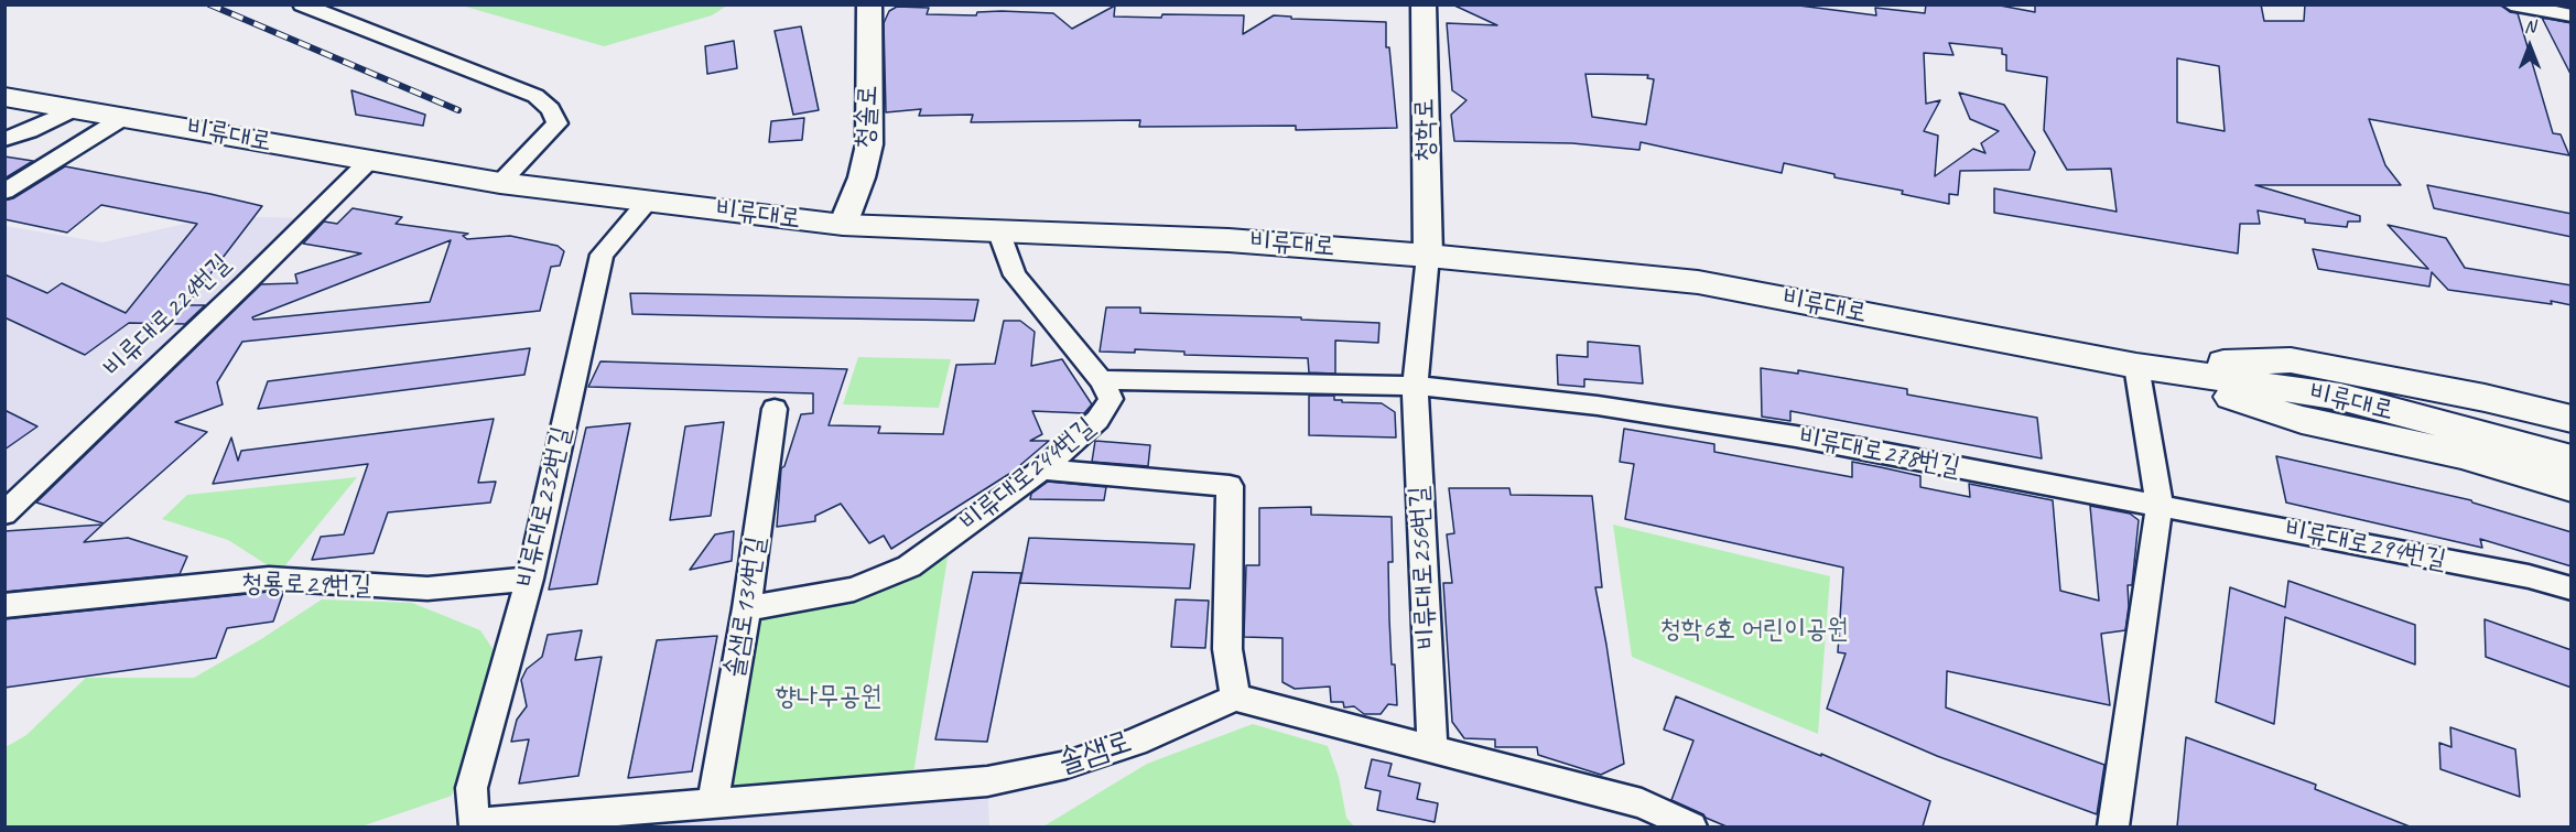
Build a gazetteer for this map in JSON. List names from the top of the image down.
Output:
{
  "streets": {
    "main road": ["비류대로"],
    "street": [
      "청솔로",
      "청학로",
      "비류대로224번길",
      "비류대로278번길",
      "비류대로244번길",
      "비류대로232번길",
      "비류대로294번길",
      "비류대로256번길",
      "청룡로29번길",
      "솔샘로134번길",
      "솔샘로"
    ]
  },
  "crossings": [
    ["청솔로", "비류대로"],
    ["청학로", "비류대로"],
    ["청학로", "비류대로256번길"],
    ["비류대로", "비류대로224번길"],
    ["비류대로", "비류대로244번길"],
    ["비류대로", "비류대로232번길"],
    ["비류대로", "비류대로256번길"],
    ["비류대로278번길", "비류대로294번길"],
    ["비류대로278번길", "비류대로256번길"],
    ["비류대로244번길", "솔샘로134번길"],
    ["비류대로232번길", "청룡로29번길"],
    ["비류대로232번길", "솔샘로"],
    ["솔샘로134번길", "솔샘로"]
  ],
  "parks": ["청학6호 어린이공원", "향나무공원"],
  "north": "top"
}
